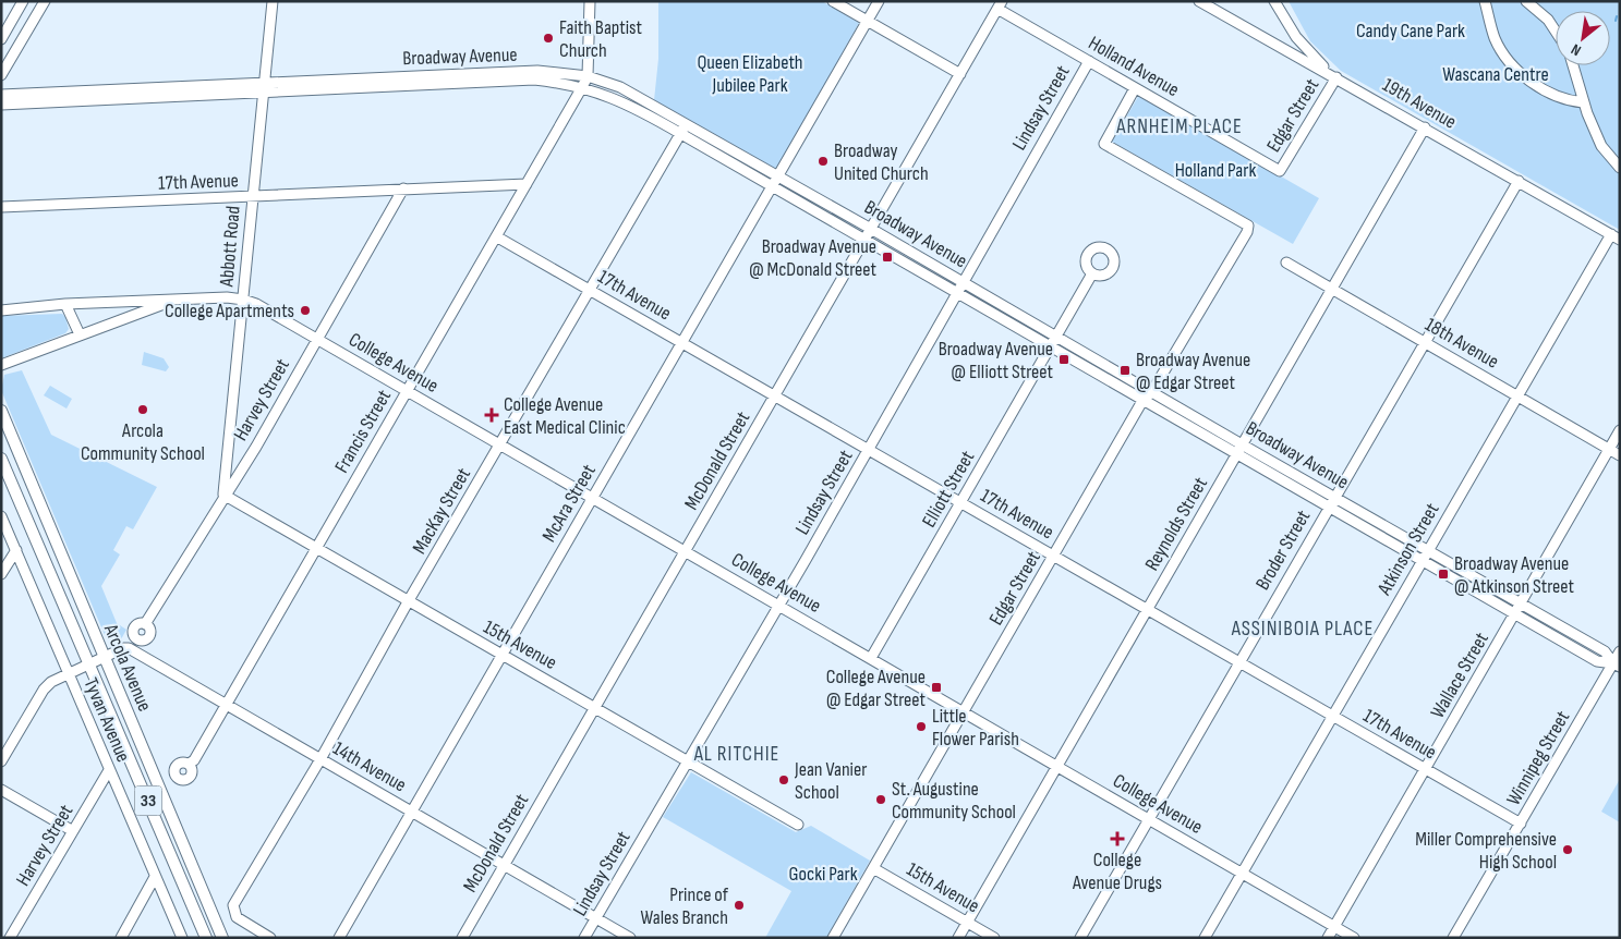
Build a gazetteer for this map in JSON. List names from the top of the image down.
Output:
{
  "streets": {
    "main road": ["Arcola Avenue", "33"],
    "street": [
      "Broadway Avenue",
      "Holland Avenue",
      "19th Avenue",
      "Lindsay Street",
      "Edgar Street",
      "17th Avenue",
      "Abbott Road",
      "18th Avenue",
      "College Avenue",
      "Harvey Street",
      "Francis Street",
      "McDonald Street",
      "Elliott Street",
      "McAra Street",
      "MacKay Street",
      "Reynolds Street",
      "Atkinson Street",
      "Broder Street",
      "15th Avenue",
      "Wallace Street",
      "Tyvan Avenue",
      "Winnipeg Street",
      "14th Avenue"
    ]
  },
  "crossings": [
    ["Broadway Avenue", "Lindsay Street"],
    ["Broadway Avenue", "Edgar Street"],
    ["Broadway Avenue", "Abbott Road"],
    ["Broadway Avenue", "Francis Street"],
    ["Broadway Avenue", "McDonald Street"],
    ["Broadway Avenue", "Elliott Street"],
    ["Broadway Avenue", "McAra Street"],
    ["Broadway Avenue", "MacKay Street"],
    ["Broadway Avenue", "Reynolds Street"],
    ["Broadway Avenue", "Atkinson Street"],
    ["Broadway Avenue", "Broder Street"],
    ["Broadway Avenue", "Wallace Street"],
    ["Broadway Avenue", "Winnipeg Street"],
    ["Holland Avenue", "Lindsay Street"],
    ["Holland Avenue", "Edgar Street"],
    ["Holland Avenue", "McDonald Street"],
    ["19th Avenue", "Edgar Street"],
    ["19th Avenue", "Reynolds Street"],
    ["19th Avenue", "Atkinson Street"],
    ["19th Avenue", "Broder Street"],
    ["Lindsay Street", "17th Avenue"],
    ["Lindsay Street", "College Avenue"],
    ["Lindsay Street", "15th Avenue"],
    ["Lindsay Street", "14th Avenue"],
    ["Edgar Street", "17th Avenue"],
    ["Edgar Street", "College Avenue"],
    ["Edgar Street", "15th Avenue"],
    ["17th Avenue", "Abbott Road"],
    ["17th Avenue", "Harvey Street"],
    ["17th Avenue", "Francis Street"],
    ["17th Avenue", "McDonald Street"],
    ["17th Avenue", "Elliott Street"],
    ["17th Avenue", "McAra Street"],
    ["17th Avenue", "MacKay Street"],
    ["17th Avenue", "Reynolds Street"],
    ["17th Avenue", "Atkinson Street"],
    ["17th Avenue", "Broder Street"],
    ["17th Avenue", "Wallace Street"],
    ["17th Avenue", "Winnipeg Street"],
    ["Abbott Road", "College Avenue"],
    ["Abbott Road", "Harvey Street"],
    ["Abbott Road", "15th Avenue"],
    ["18th Avenue", "Reynolds Street"],
    ["18th Avenue", "Atkinson Street"],
    ["18th Avenue", "Broder Street"],
    ["18th Avenue", "Wallace Street"],
    ["College Avenue", "Harvey Street"],
    ["College Avenue", "Francis Street"],
    ["College Avenue", "McDonald Street"],
    ["College Avenue", "Elliott Street"],
    ["College Avenue", "McAra Street"],
    ["College Avenue", "MacKay Street"],
    ["College Avenue", "Reynolds Street"],
    ["College Avenue", "Atkinson Street"],
    ["College Avenue", "Broder Street"],
    ["College Avenue", "Wallace Street"],
    ["Harvey Street", "15th Avenue"],
    ["Harvey Street", "Tyvan Avenue"],
    ["Francis Street", "15th Avenue"],
    ["Francis Street", "14th Avenue"],
    ["McDonald Street", "15th Avenue"],
    ["McDonald Street", "14th Avenue"],
    ["McAra Street", "15th Avenue"],
    ["McAra Street", "14th Avenue"],
    ["MacKay Street", "15th Avenue"],
    ["MacKay Street", "14th Avenue"],
    ["Reynolds Street", "15th Avenue"],
    ["Arcola Avenue", "14th Avenue"],
    ["Tyvan Avenue", "14th Avenue"]
  ],
  "districts": ["ARNHEIM PLACE", "ASSINIBOIA PLACE", "AL RITCHIE"],
  "parks": [
    "Candy Cane Park",
    "Queen Elizabeth Jubilee Park",
    "Wascana Centre",
    "Holland Park",
    "Gocki Park"
  ],
  "places": {
    "other": [
      "Faith Baptist Church",
      "Broadway United Church",
      "College Apartments",
      "Arcola Community School",
      "Little Flower Parish",
      "Jean Vanier School",
      "St. Augustine Community School",
      "Miller Comprehensive High School",
      "Prince of Wales Branch"
    ],
    "transit": [
      "Broadway Avenue @ McDonald Street",
      "Broadway Avenue @ Elliott Street",
      "Broadway Avenue @ Edgar Street",
      "Broadway Avenue @ Atkinson Street",
      "College Avenue @ Edgar Street"
    ],
    "health": ["College Avenue East Medical Clinic", "College Avenue Drugs"]
  },
  "north": "bottom left"
}
